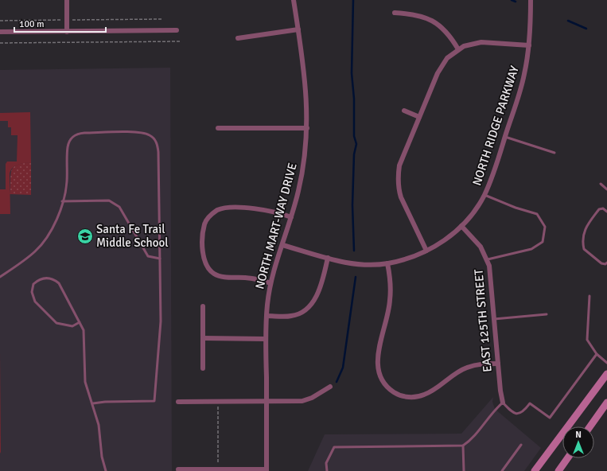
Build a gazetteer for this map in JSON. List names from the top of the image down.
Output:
{
  "streets": {
    "street": ["NORTH RIDGE PARKWAY", "NORTH MART-WAY DRIVE", "EAST 125TH STREET"]
  },
  "crossings": [
    ["NORTH RIDGE PARKWAY", "EAST 125TH STREET"]
  ],
  "places": {
    "school or university": ["Santa Fe Trail Middle School"]
  },
  "scale_bar": "100 m",
  "north": "top"
}
